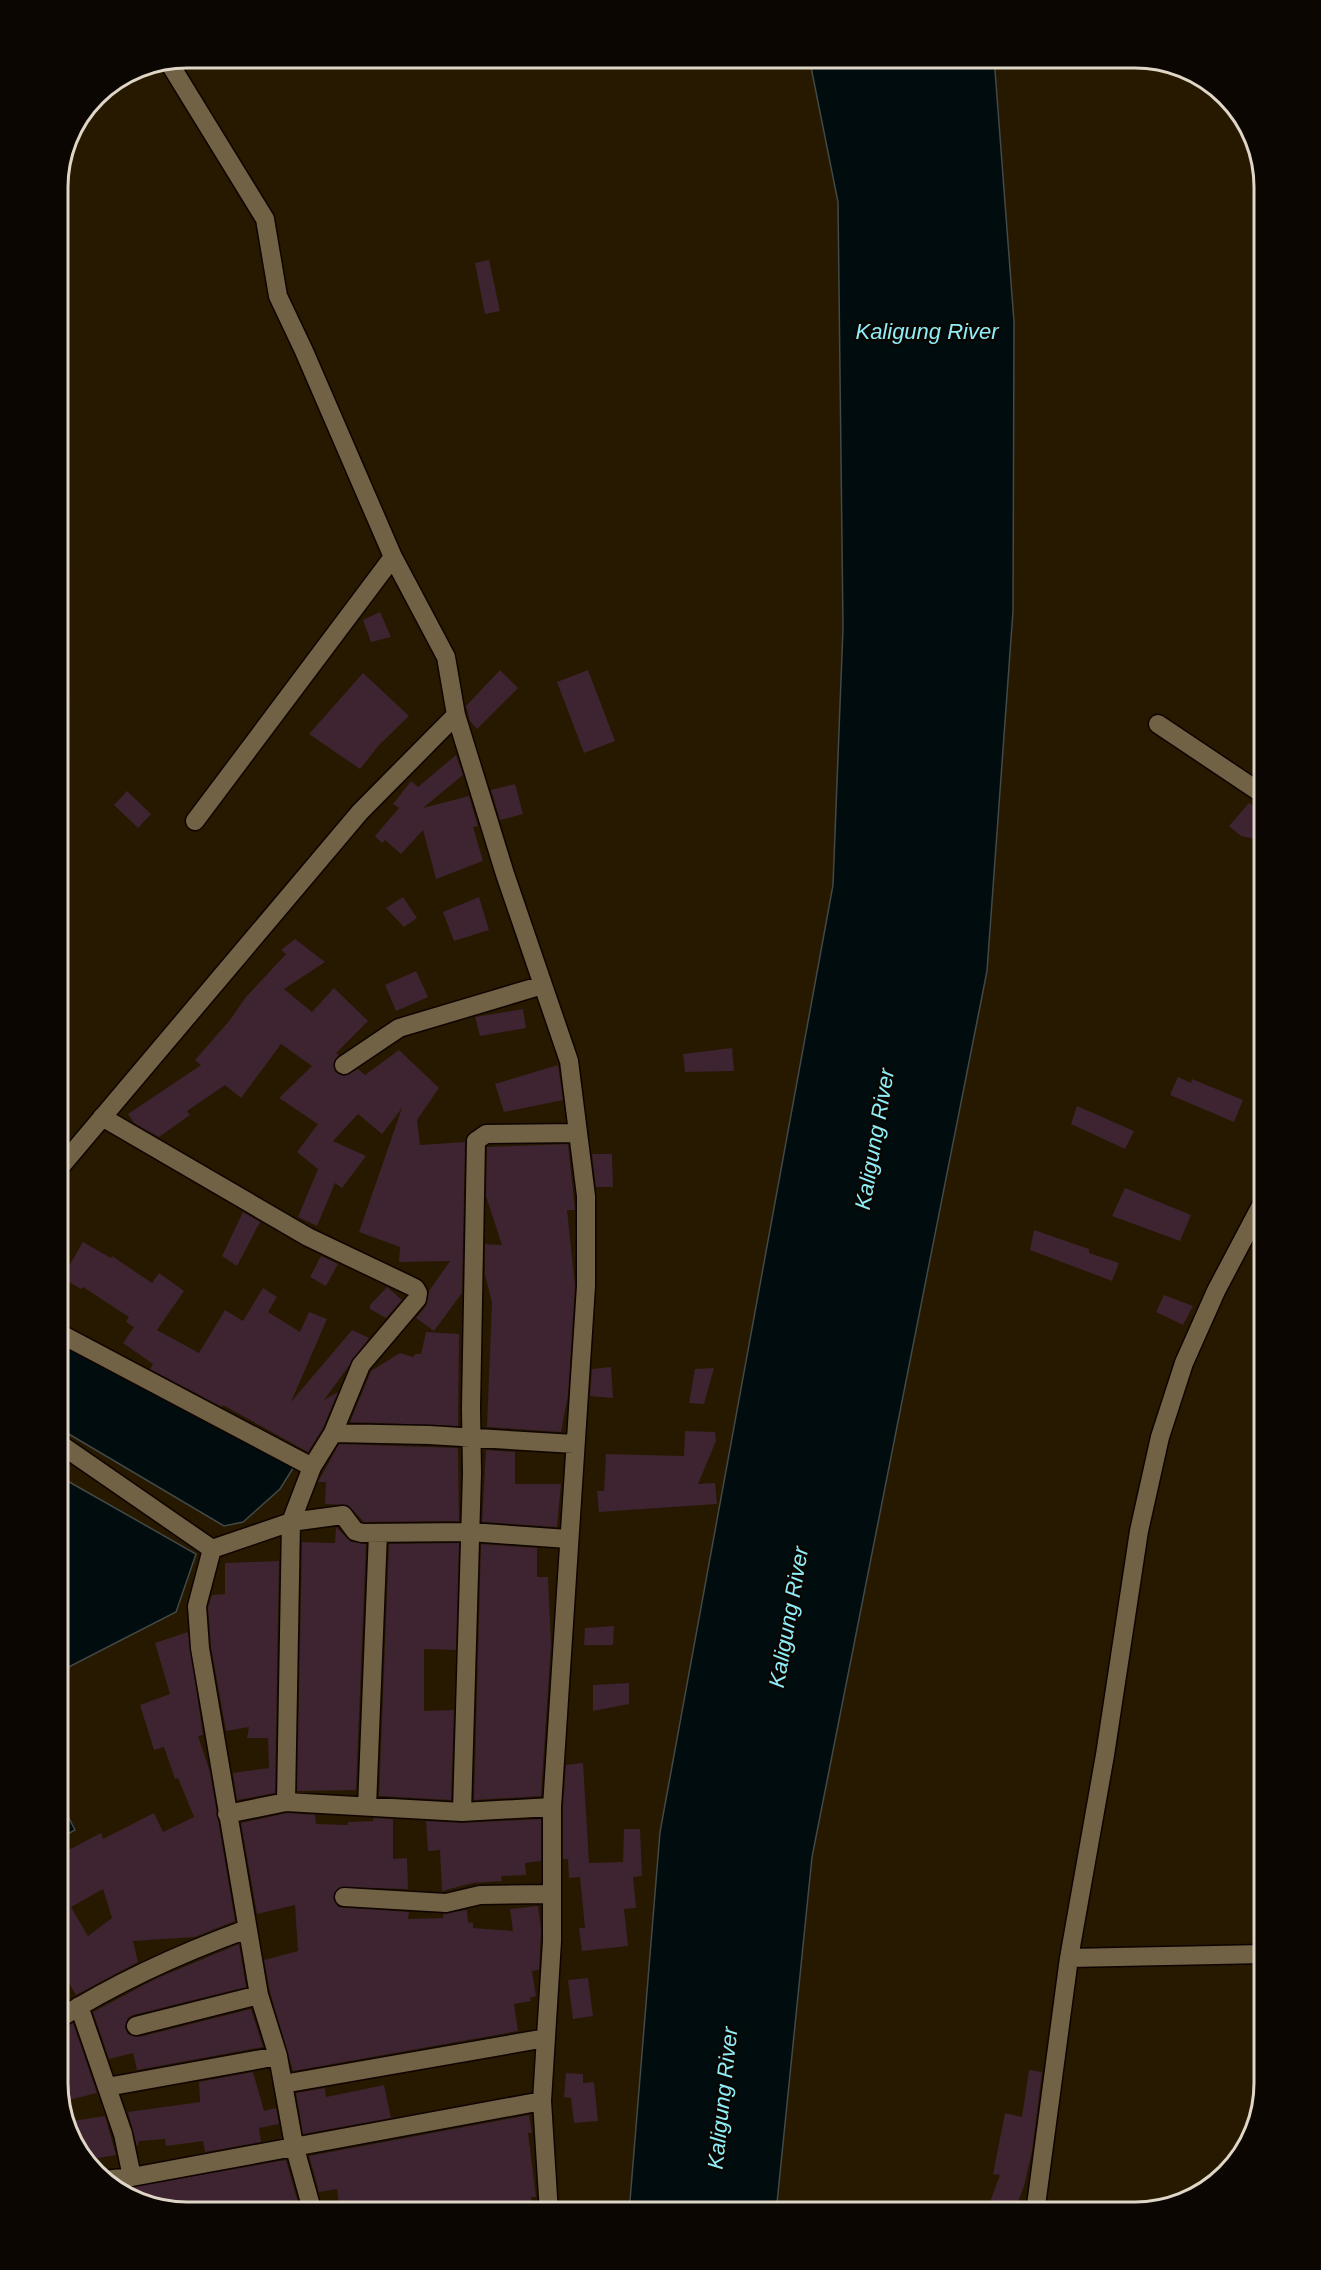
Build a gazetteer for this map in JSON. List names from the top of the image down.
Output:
{
  "water": ["Kaligung River"]
}
